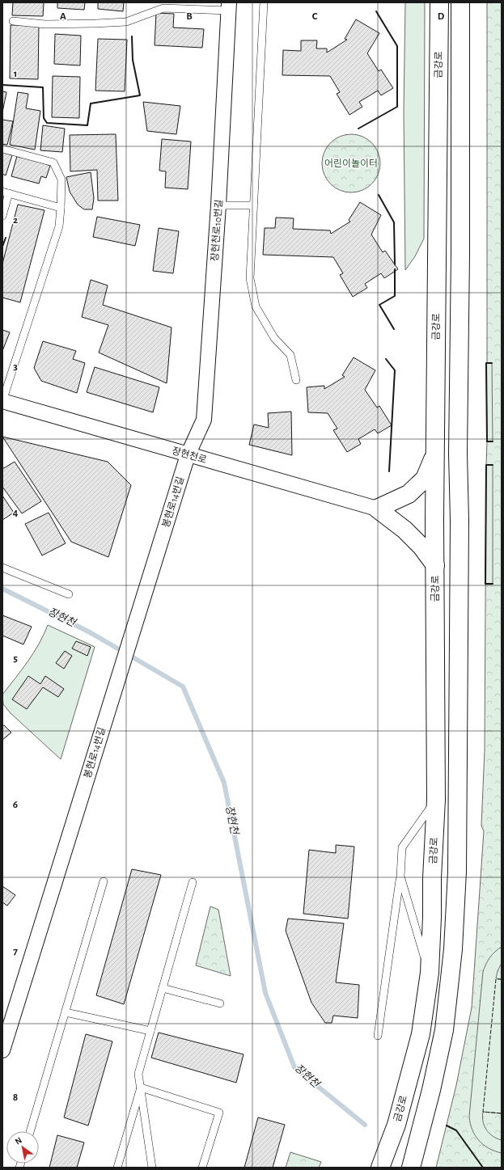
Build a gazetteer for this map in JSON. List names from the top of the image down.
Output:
{
  "streets": {
    "main road": ["금강로"],
    "street": ["장현천로10번길", "장현천로", "봉현로14번길"]
  },
  "crossings": [
    ["장현천로10번길", "장현천로"],
    ["장현천로10번길", "봉현로14번길"],
    ["장현천로", "봉현로14번길"]
  ],
  "water": ["장현천"],
  "parks": ["어린이놀이터"],
  "north": "top left",
  "grid": {
    "columns": [
      "A",
      "B",
      "C",
      "D"
    ],
    "rows": [
      "1",
      "2",
      "3",
      "4",
      "5",
      "6",
      "7",
      "8"
    ]
  }
}
